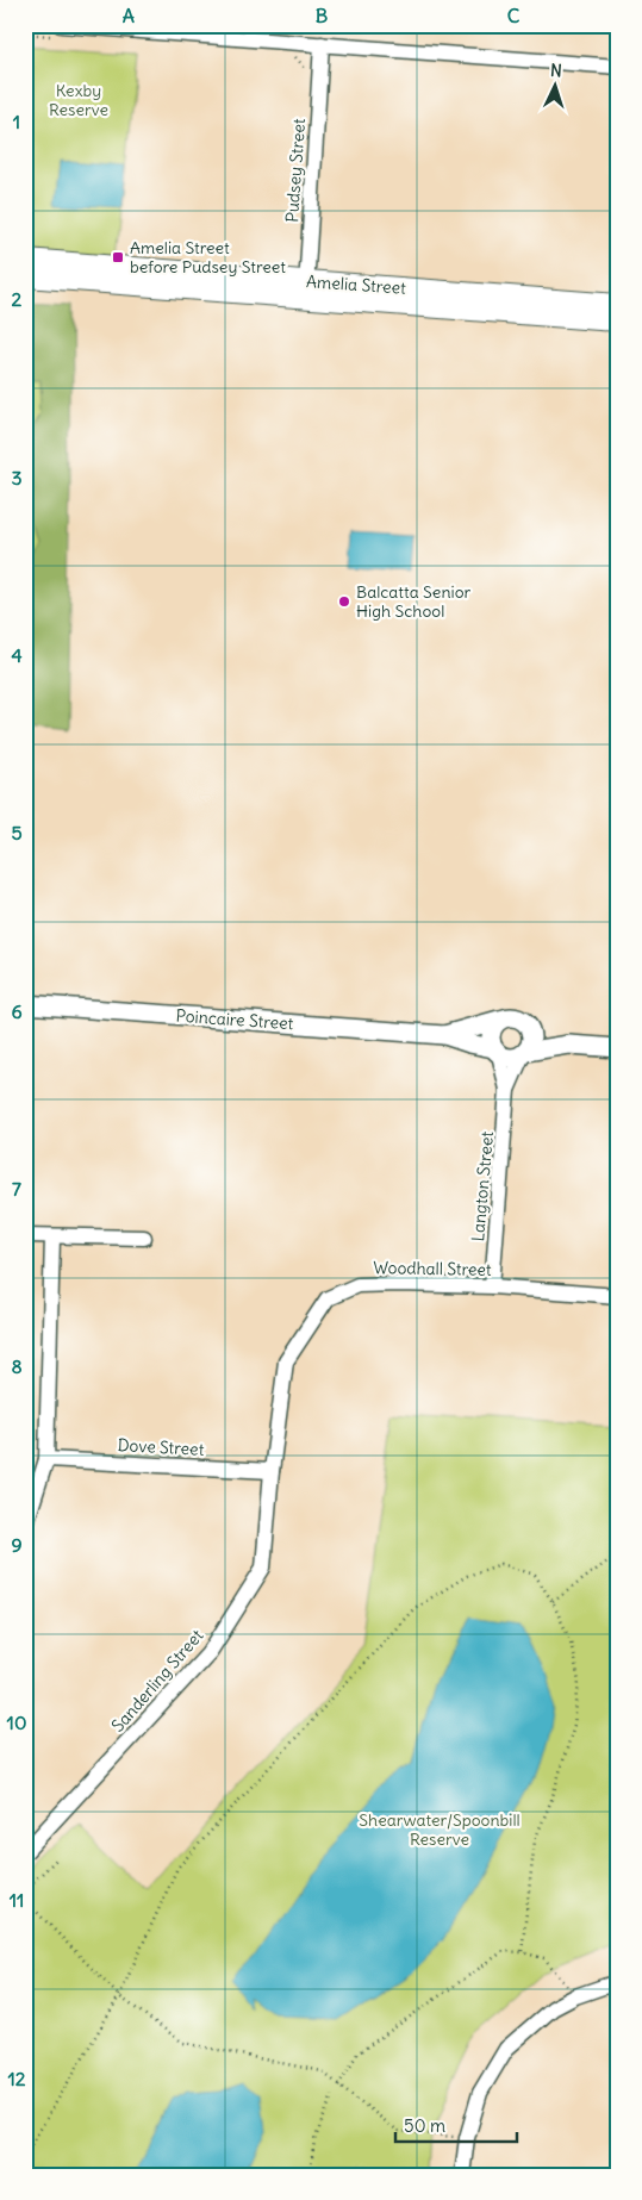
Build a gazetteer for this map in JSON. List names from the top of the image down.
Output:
{
  "streets": {
    "main road": ["Amelia Street"],
    "street": [
      "Pudsey Street",
      "Poincaire Street",
      "Langton Street",
      "Woodhall Street",
      "Dove Street",
      "Sanderling Street"
    ]
  },
  "crossings": [
    ["Pudsey Street", "Amelia Street"],
    ["Poincaire Street", "Langton Street"],
    ["Langton Street", "Woodhall Street"],
    ["Woodhall Street", "Dove Street"],
    ["Woodhall Street", "Sanderling Street"],
    ["Dove Street", "Sanderling Street"]
  ],
  "parks": ["Kexby Reserve", "Shearwater/Spoonbill Reserve"],
  "places": {
    "transit": ["Amelia Street before Pudsey Street"],
    "other": ["Balcatta Senior High School"]
  },
  "scale_bar": "50 m",
  "north": "top",
  "grid": {
    "columns": ["A", "B", "C"],
    "rows": [
      "1",
      "2",
      "3",
      "4",
      "5",
      "6",
      "7",
      "8",
      "9",
      "10",
      "11",
      "12"
    ]
  }
}
